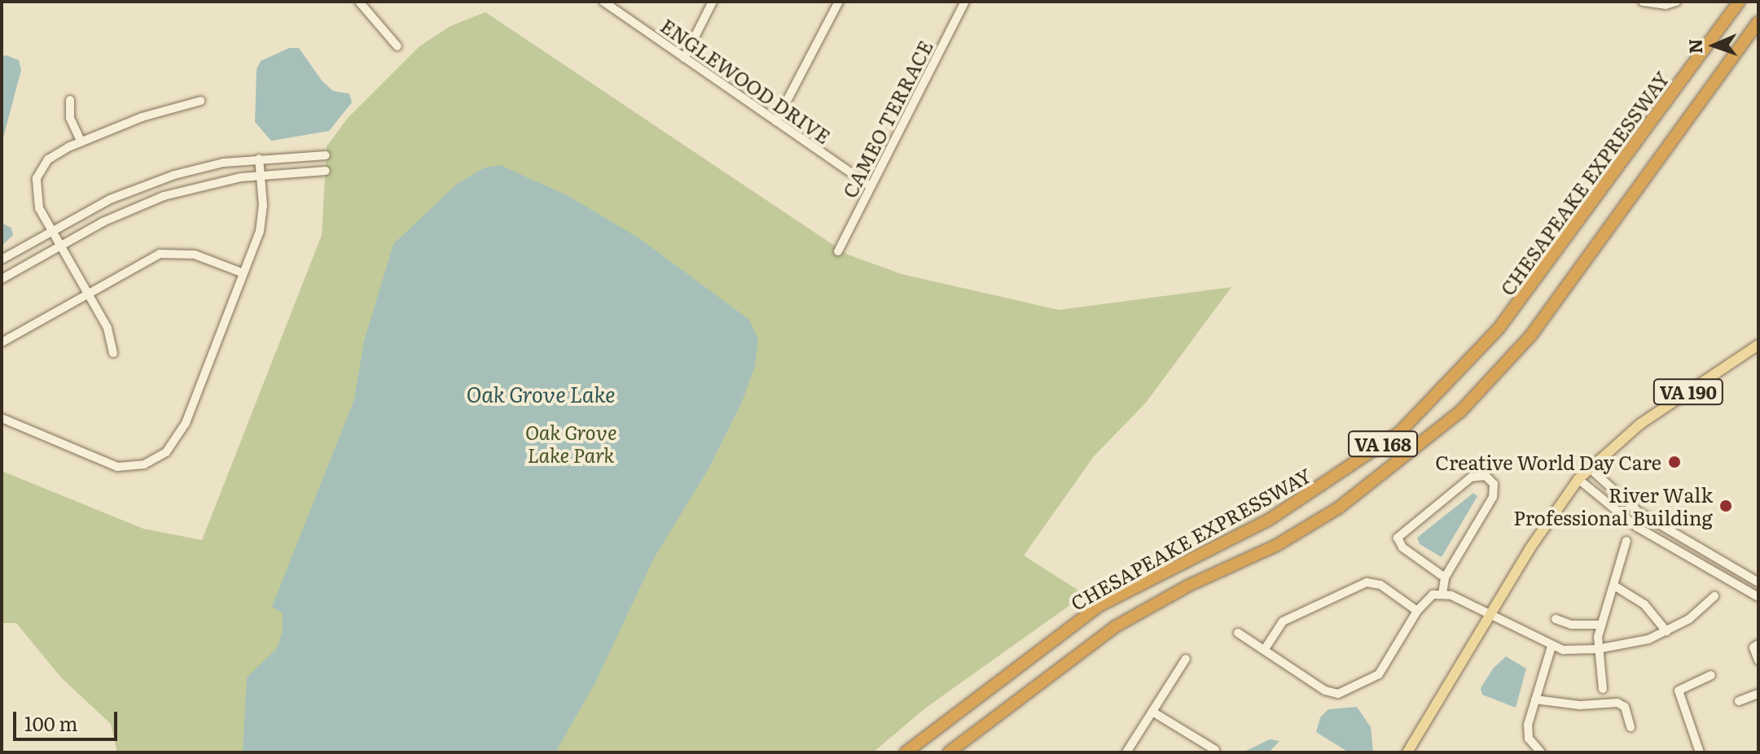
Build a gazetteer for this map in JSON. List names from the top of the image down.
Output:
{
  "streets": {
    "highway": ["CHESAPEAKE EXPRESSWAY", "VA 168"],
    "main road": ["VA 190"],
    "street": ["ENGLEWOOD DRIVE", "CAMEO TERRACE"]
  },
  "crossings": [
    ["ENGLEWOOD DRIVE", "CAMEO TERRACE"]
  ],
  "water": ["Oak Grove Lake"],
  "parks": ["Oak Grove Lake Park"],
  "places": ["Creative World Day Care", "River Walk Professional Building"],
  "scale_bar": "100 m",
  "north": "left"
}
